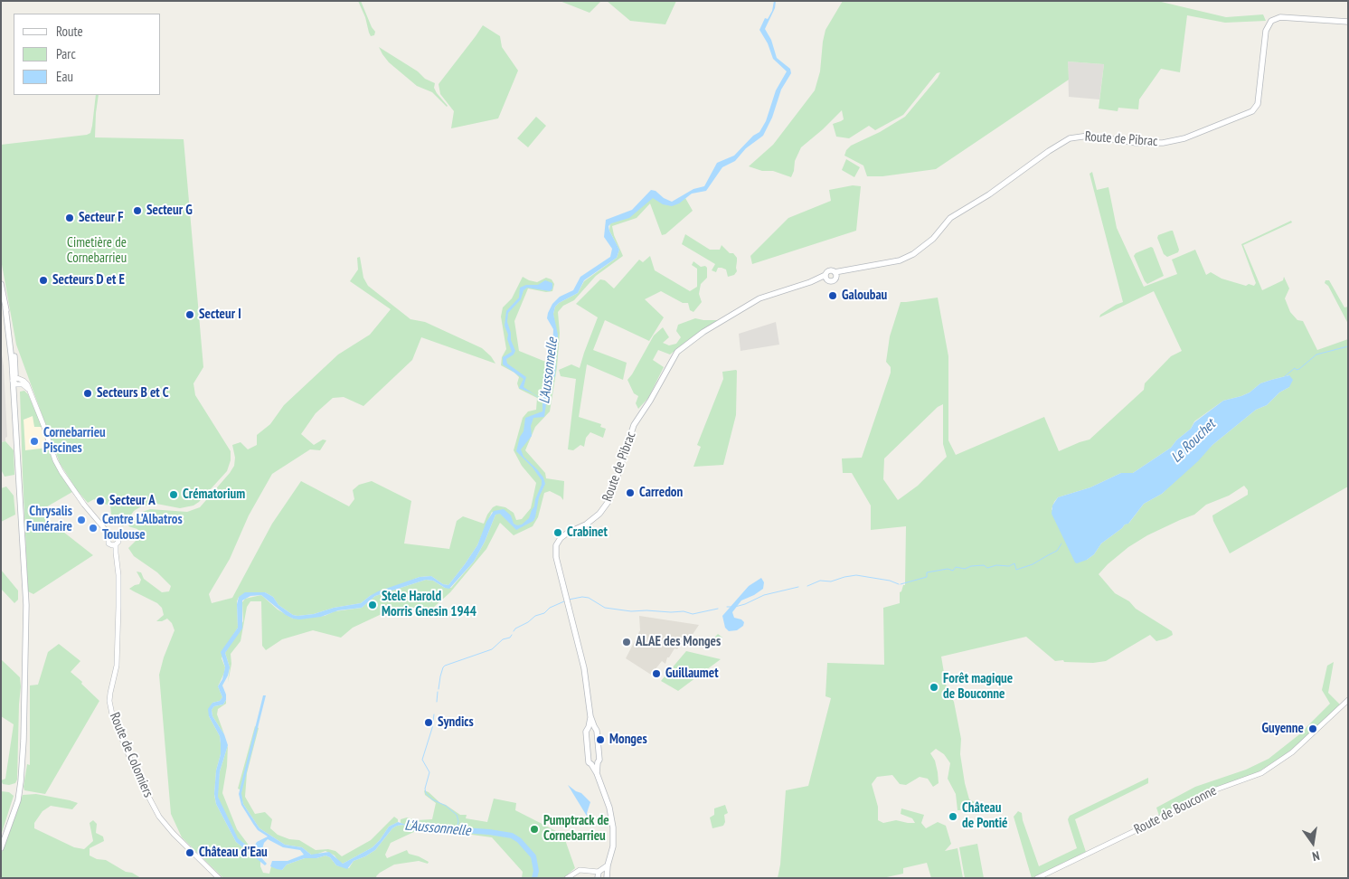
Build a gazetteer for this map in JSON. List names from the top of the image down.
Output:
{
  "streets": {
    "main road": ["Route de Pibrac"],
    "street": ["Route de Colomiers", "Route de Bouconne"]
  },
  "water": ["L'Aussonnelle", "Le Rouchet"],
  "parks": ["Cimetière de Cornebarrieu"],
  "places": [
    "Secteur G",
    "Secteur F",
    "Secteurs D et E",
    "Galoubau",
    "Secteur I",
    "Secteurs B et C",
    "Cornebarrieu Piscines",
    "Carredon",
    "Crématorium",
    "Secteur A",
    "Chrysalis Funéraire",
    "Centre L'Albatros Toulouse",
    "Crabinet",
    "Stele Harold Morris Gnesin 1944",
    "ALAE des Monges",
    "Guillaumet",
    "Forêt magique de Bouconne",
    "Syndics",
    "Guyenne",
    "Monges",
    "Château de Pontié",
    "Pumptrack de Cornebarrieu",
    "Château d'Eau"
  ],
  "legend": ["Route", "Parc", "Eau"],
  "north": "bottom"
}
